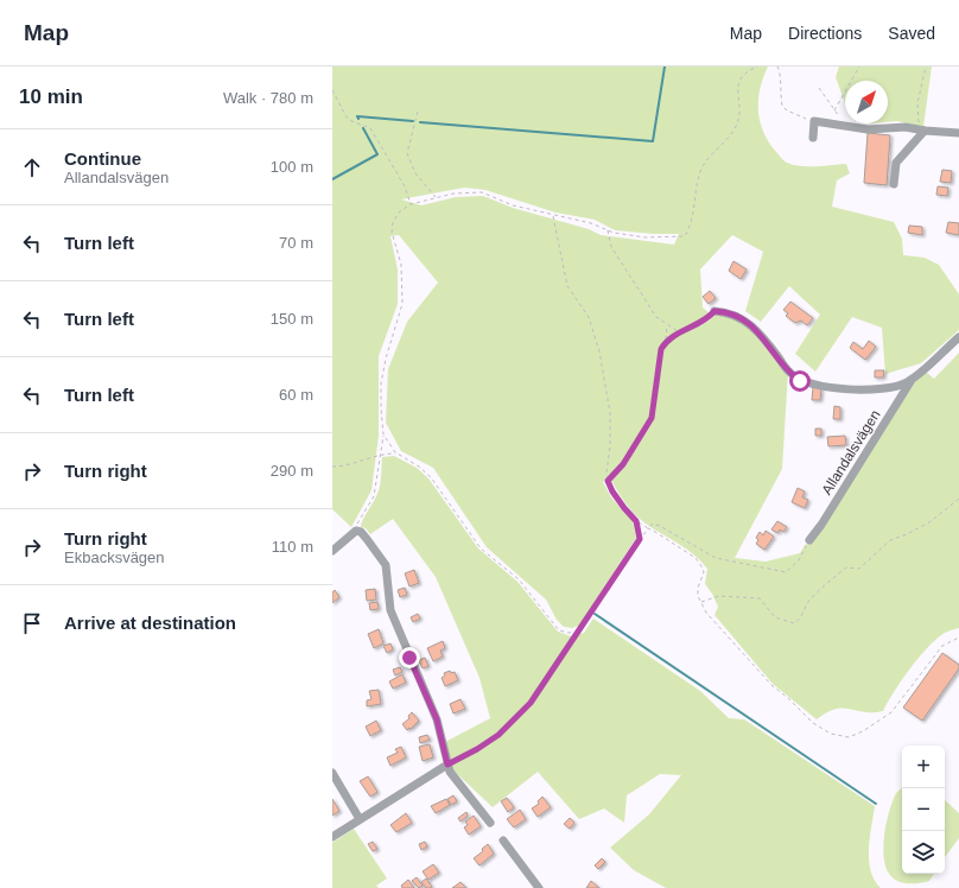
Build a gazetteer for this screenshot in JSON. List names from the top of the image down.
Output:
{
  "streets": {
    "street": ["Allandalsvägen"]
  },
  "north": "top right",
  "page": {
    "header": "Map",
    "nav": ["Map", "Directions", "Saved"],
    "heading": ["10 min", "Walk · 780 m"],
    "list": [
      ["Continue", "Allandalsvägen", "100 m"],
      ["Turn left", "70 m"],
      ["Turn left", "150 m"],
      ["Turn left", "60 m"],
      ["Turn right", "290 m"],
      ["Turn right", "Ekbacksvägen", "110 m"],
      "Arrive at destination"
    ],
    "map_buttons": ["+", "−"]
  }
}
